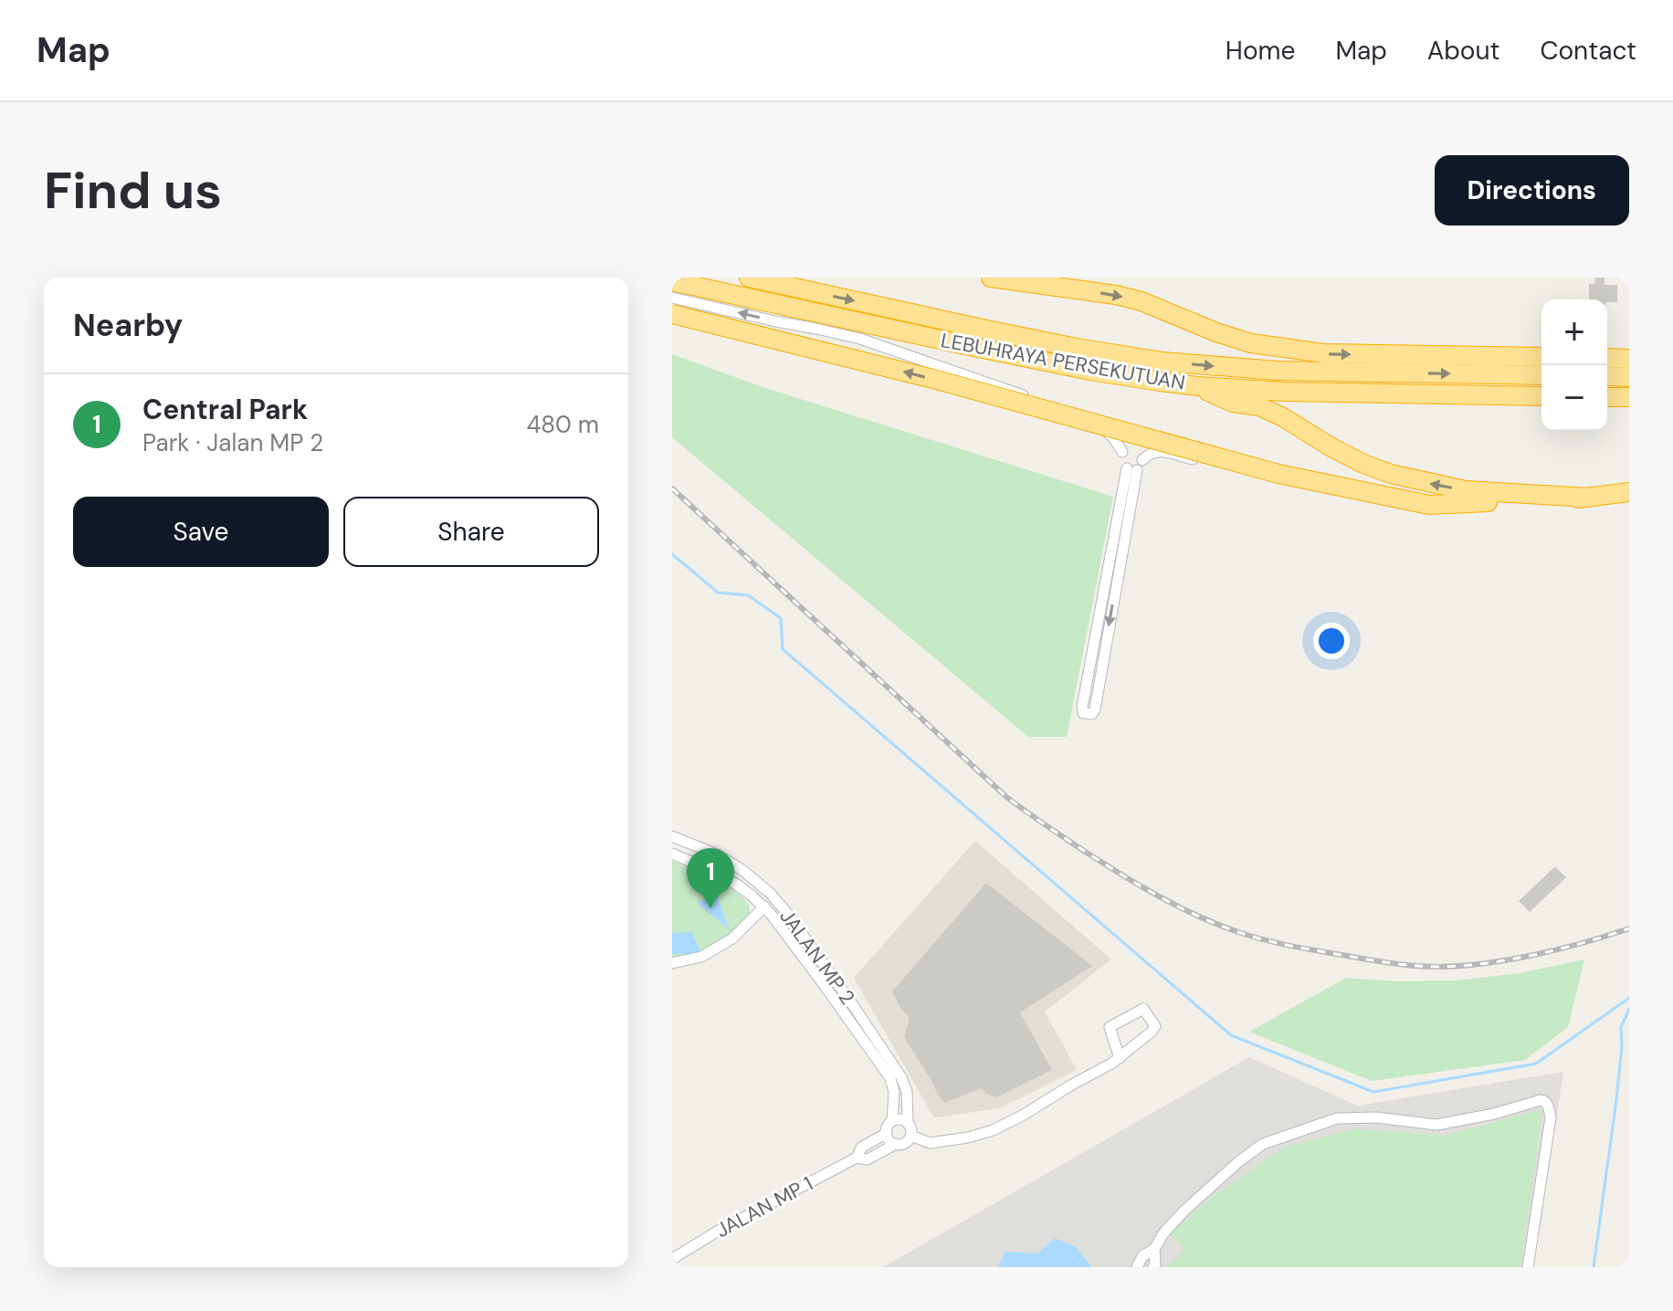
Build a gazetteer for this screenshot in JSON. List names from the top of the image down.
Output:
{
  "streets": {
    "highway": ["LEBUHRAYA PERSEKUTUAN"],
    "street": ["JALAN MP 2", "JALAN MP 1"]
  },
  "crossings": [
    ["JALAN MP 2", "JALAN MP 1"]
  ],
  "page": {
    "header": "Map",
    "nav": [
      "Home",
      "Map",
      "About",
      "Contact"
    ],
    "buttons": [
      "Directions",
      ["Save", "Share"]
    ],
    "title": "Find us",
    "heading": "Nearby",
    "map_buttons": ["+", "−"],
    "list": [
      {
        "mark": "1",
        "name": "Central Park",
        "note": "Park · Jalan MP 2",
        "value": "480 m"
      }
    ],
    "pins": "1"
  }
}
